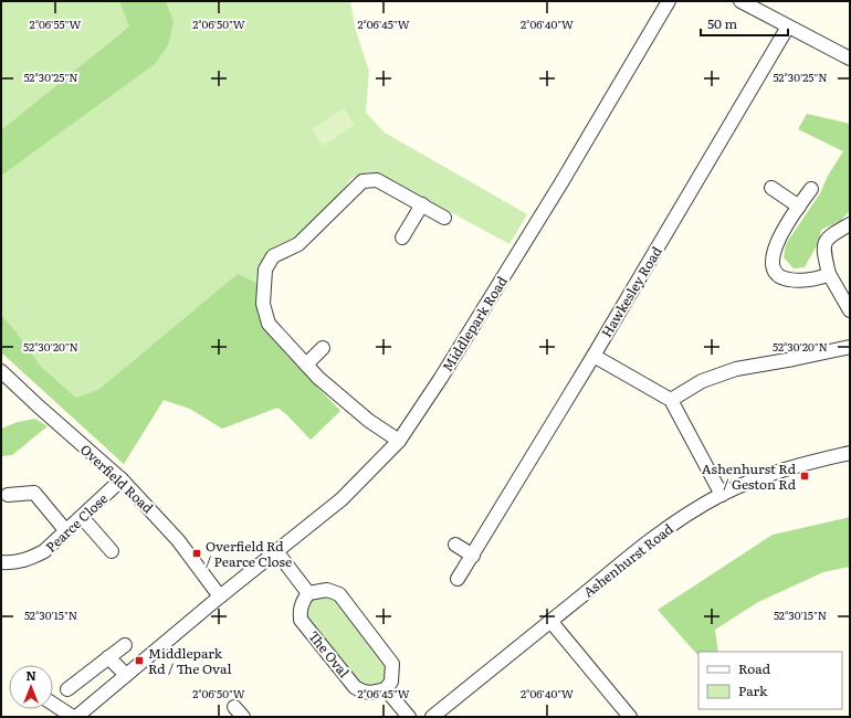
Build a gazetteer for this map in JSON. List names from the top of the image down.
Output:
{
  "streets": {
    "street": [
      "Hawkesley Road",
      "Middlepark Road",
      "Overfield Road",
      "Pearce Close",
      "Ashenhurst Road",
      "The Oval"
    ]
  },
  "crossings": [
    ["Middlepark Road", "Overfield Road"],
    ["Overfield Road", "Pearce Close"]
  ],
  "places": {
    "transit": ["Ashenhurst Rd / Geston Rd", "Overfield Rd / Pearce Close", "Middlepark Rd / The Oval"]
  },
  "legend": ["Road", "Park"],
  "scale_bar": "50 m",
  "north": "top",
  "coordinates": [
    "2°06'55\"W",
    "2°06'50\"W",
    "2°06'45\"W",
    "2°06'40\"W",
    "52°30'25\"N",
    "52°30'20\"N",
    "52°30'15\"N"
  ]
}
